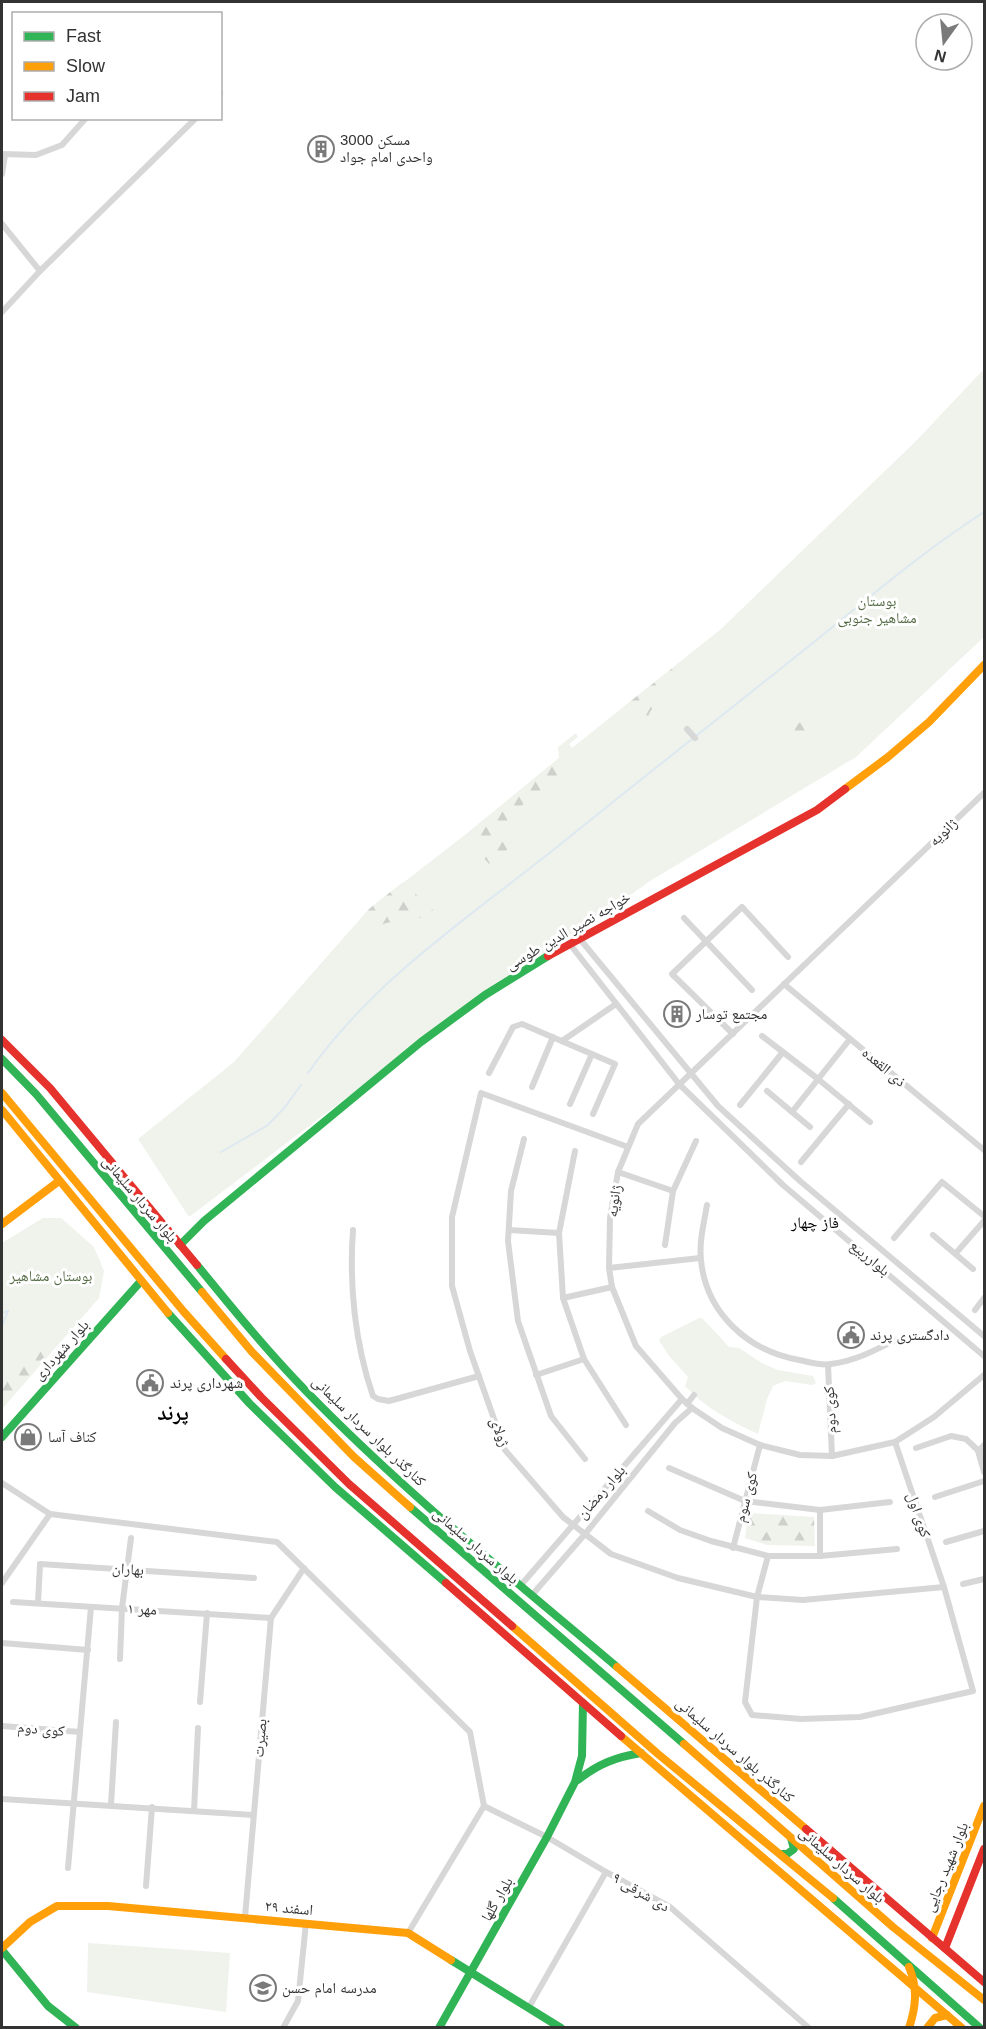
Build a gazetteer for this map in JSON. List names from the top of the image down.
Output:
{
  "streets": {
    "street": [
      "ژانویه",
      "خواجه نصیر الدین طوسی",
      "ذی القعده",
      "بلوار سردار سلیمانی",
      "بلوارربیع",
      "بلوار شهرداری",
      "کوی دوم",
      "کنارگذر بلوار سردار سلیمانی",
      "ژولای",
      "بلوار رمضان",
      "کوی سوم",
      "کوی اول",
      "بهاران",
      "مهر ۱",
      "بصیرت",
      "بلوار شهید رجایی",
      "۹ دی شرقی",
      "بلوار گلها",
      "۲۹ اسفند"
    ]
  },
  "crossings": [
    ["ژانویه", "ذی القعده"],
    ["ژانویه", "بلوارربیع"],
    ["ژانویه", "کوی دوم"],
    ["ژانویه", "ژولای"],
    ["ژانویه", "بلوار رمضان"],
    ["ژانویه", "کوی سوم"],
    ["ژانویه", "کوی اول"],
    ["خواجه نصیر الدین طوسی", "بلوارربیع"],
    ["خواجه نصیر الدین طوسی", "کنارگذر بلوار سردار سلیمانی"],
    ["کنارگذر بلوار سردار سلیمانی", "بلوار رمضان"],
    ["کنارگذر بلوار سردار سلیمانی", "بلوار شهید رجایی"],
    ["ژولای", "بلوار رمضان"],
    ["ژولای", "کوی اول"],
    ["بهاران", "مهر ۱"],
    ["مهر ۱", "بصیرت"],
    ["بصیرت", "۲۹ اسفند"],
    ["۹ دی شرقی", "بلوار گلها"],
    ["بلوار گلها", "۲۹ اسفند"]
  ],
  "districts": ["فاز چهار", "پرند"],
  "parks": ["بوستان مشاهیر جنوبی", "بوستان مشاهیر"],
  "places": {
    "building": ["مسکن 3000 واحدی امام جواد", "مجتمع توسار"],
    "public building": ["دادگستری پرند", "شهرداری پرند"],
    "shop": ["کناف آسا"],
    "school or university": ["مدرسه امام حسن"]
  },
  "legend": ["Fast", "Slow", "Jam"],
  "north": "bottom"
}
